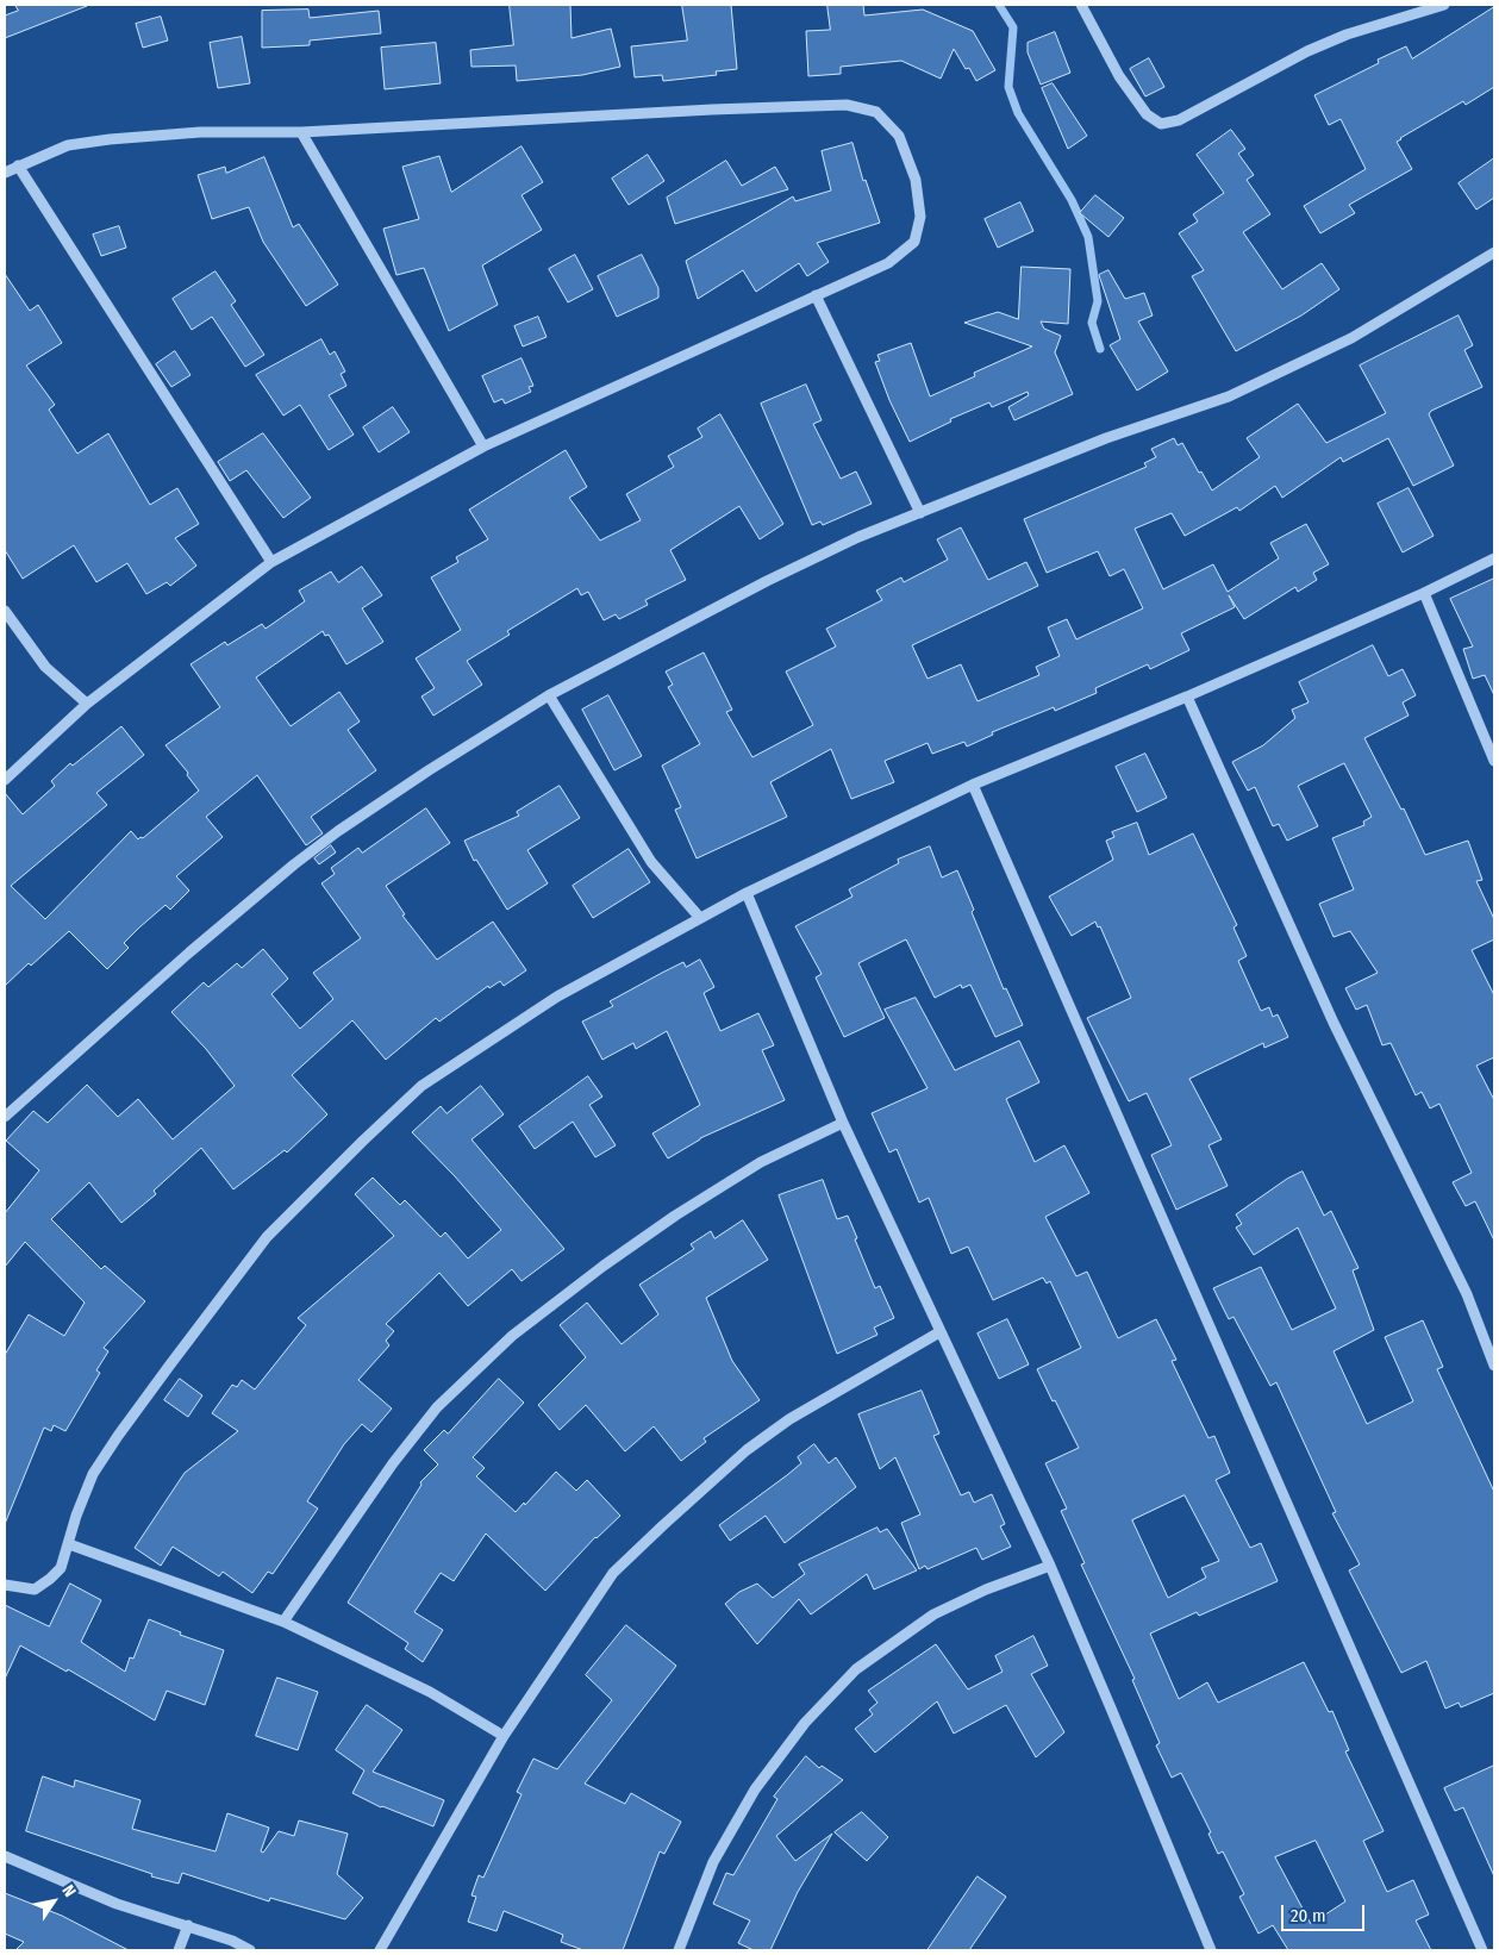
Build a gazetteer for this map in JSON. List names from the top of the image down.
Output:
{
  "scale_bar": "20 m",
  "north": "top right"
}
